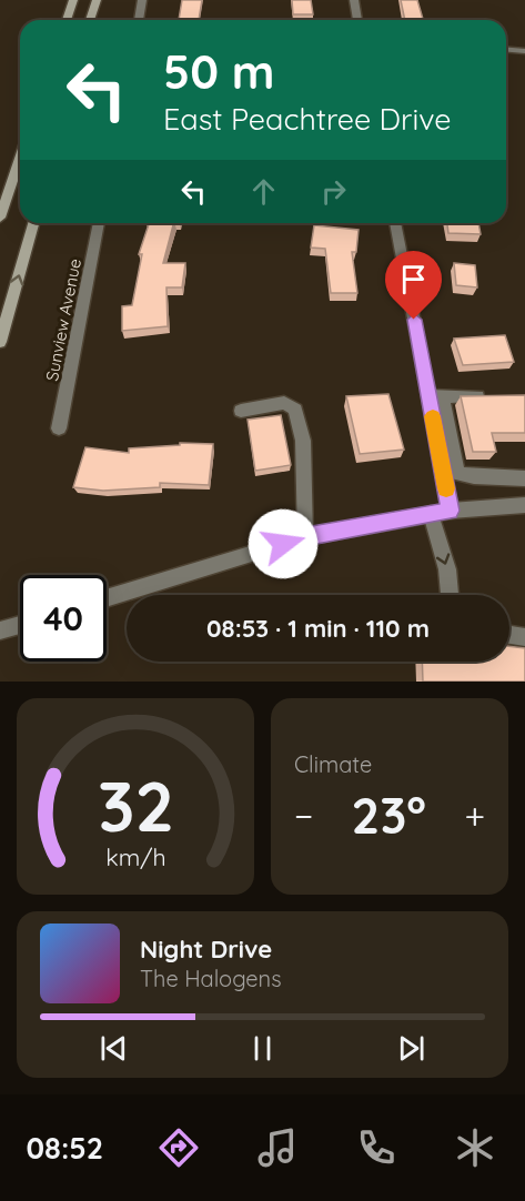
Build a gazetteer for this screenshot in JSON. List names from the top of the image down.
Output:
{
  "streets": {
    "street": ["Sunview Avenue"]
  },
  "page": {
    "turn": ["50 m", "East Peachtree Drive"],
    "limit": "40",
    "trip": "08:53 · 1 min · 110 m",
    "tile": "Climate",
    "heat": ["−", "23°", "+"],
    "song": ["Night Drive", "The Halogens"],
    "tabs": "08:52",
    "gauge": ["32", "km/h"]
  }
}
